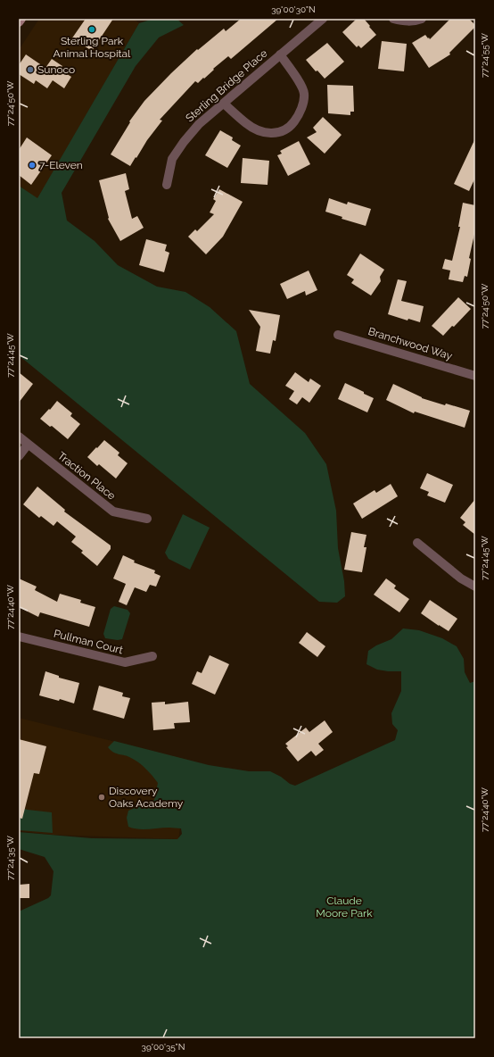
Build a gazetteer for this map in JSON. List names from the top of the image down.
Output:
{
  "streets": {
    "street": [
      "Sterling Bridge Place",
      "Branchwood Way",
      "Traction Place",
      "Pullman Court"
    ]
  },
  "parks": ["Claude Moore Park"],
  "places": [
    "Sterling Park Animal Hospital",
    "Sunoco",
    "7-Eleven",
    "Discovery Oaks Academy"
  ],
  "coordinates": [
    "39°00'30\"N",
    "77°24'55\"W",
    "77°24'50\"W",
    "77°24'45\"W",
    "77°24'40\"W",
    "77°24'35\"W",
    "39°00'35\"N"
  ]
}
